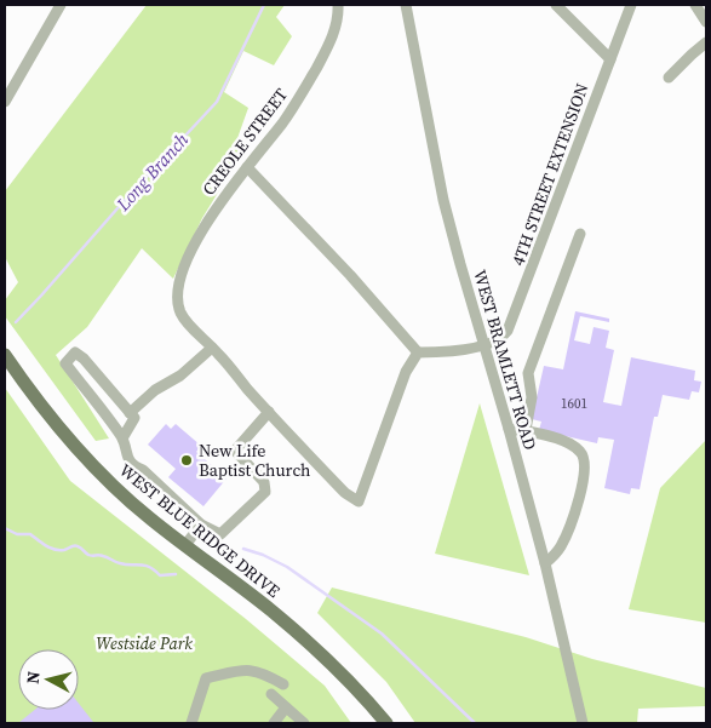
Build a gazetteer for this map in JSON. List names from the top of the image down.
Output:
{
  "streets": {
    "main road": ["WEST BLUE RIDGE DRIVE"],
    "street": ["CREOLE STREET", "4TH STREET EXTENSION", "WEST BRAMLETT ROAD"]
  },
  "crossings": [
    ["4TH STREET EXTENSION", "WEST BRAMLETT ROAD"]
  ],
  "water": ["Long Branch"],
  "parks": ["Westside Park"],
  "places": ["New Life Baptist Church"],
  "house_numbers": ["1601"],
  "north": "left"
}
